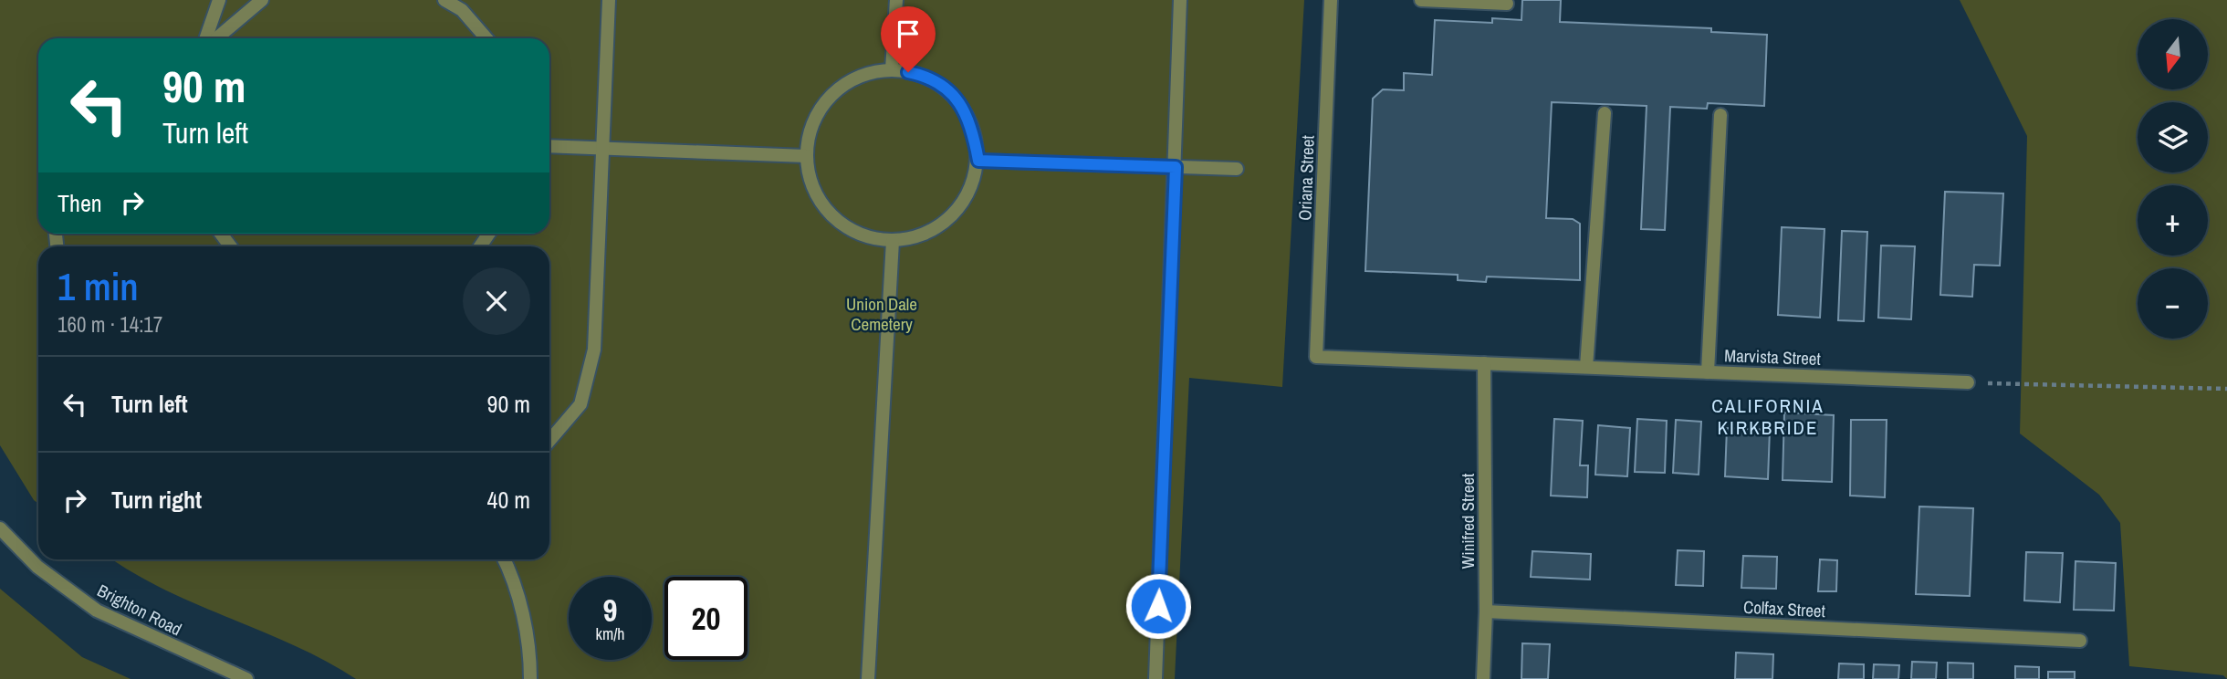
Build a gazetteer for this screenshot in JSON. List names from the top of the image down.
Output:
{
  "streets": {
    "street": [
      "Oriana Street",
      "Marvista Street",
      "Winifred Street",
      "Colfax Street",
      "Brighton Road"
    ]
  },
  "crossings": [
    ["Oriana Street", "Marvista Street"],
    ["Marvista Street", "Winifred Street"],
    ["Winifred Street", "Colfax Street"]
  ],
  "districts": ["CALIFORNIA KIRKBRIDE"],
  "parks": ["Union Dale Cemetery"],
  "north": "bottom",
  "page": {
    "map_buttons": ["+", "−"],
    "turn": ["90 m", "Turn left"],
    "then": "Then",
    "heading": ["1 min", "160 m · 14:17"],
    "list": [
      {
        "name": "Turn left",
        "value": "90 m"
      },
      {
        "name": "Turn right",
        "value": "40 m"
      }
    ],
    "speed": "9 km/h",
    "limit": "20"
  }
}
